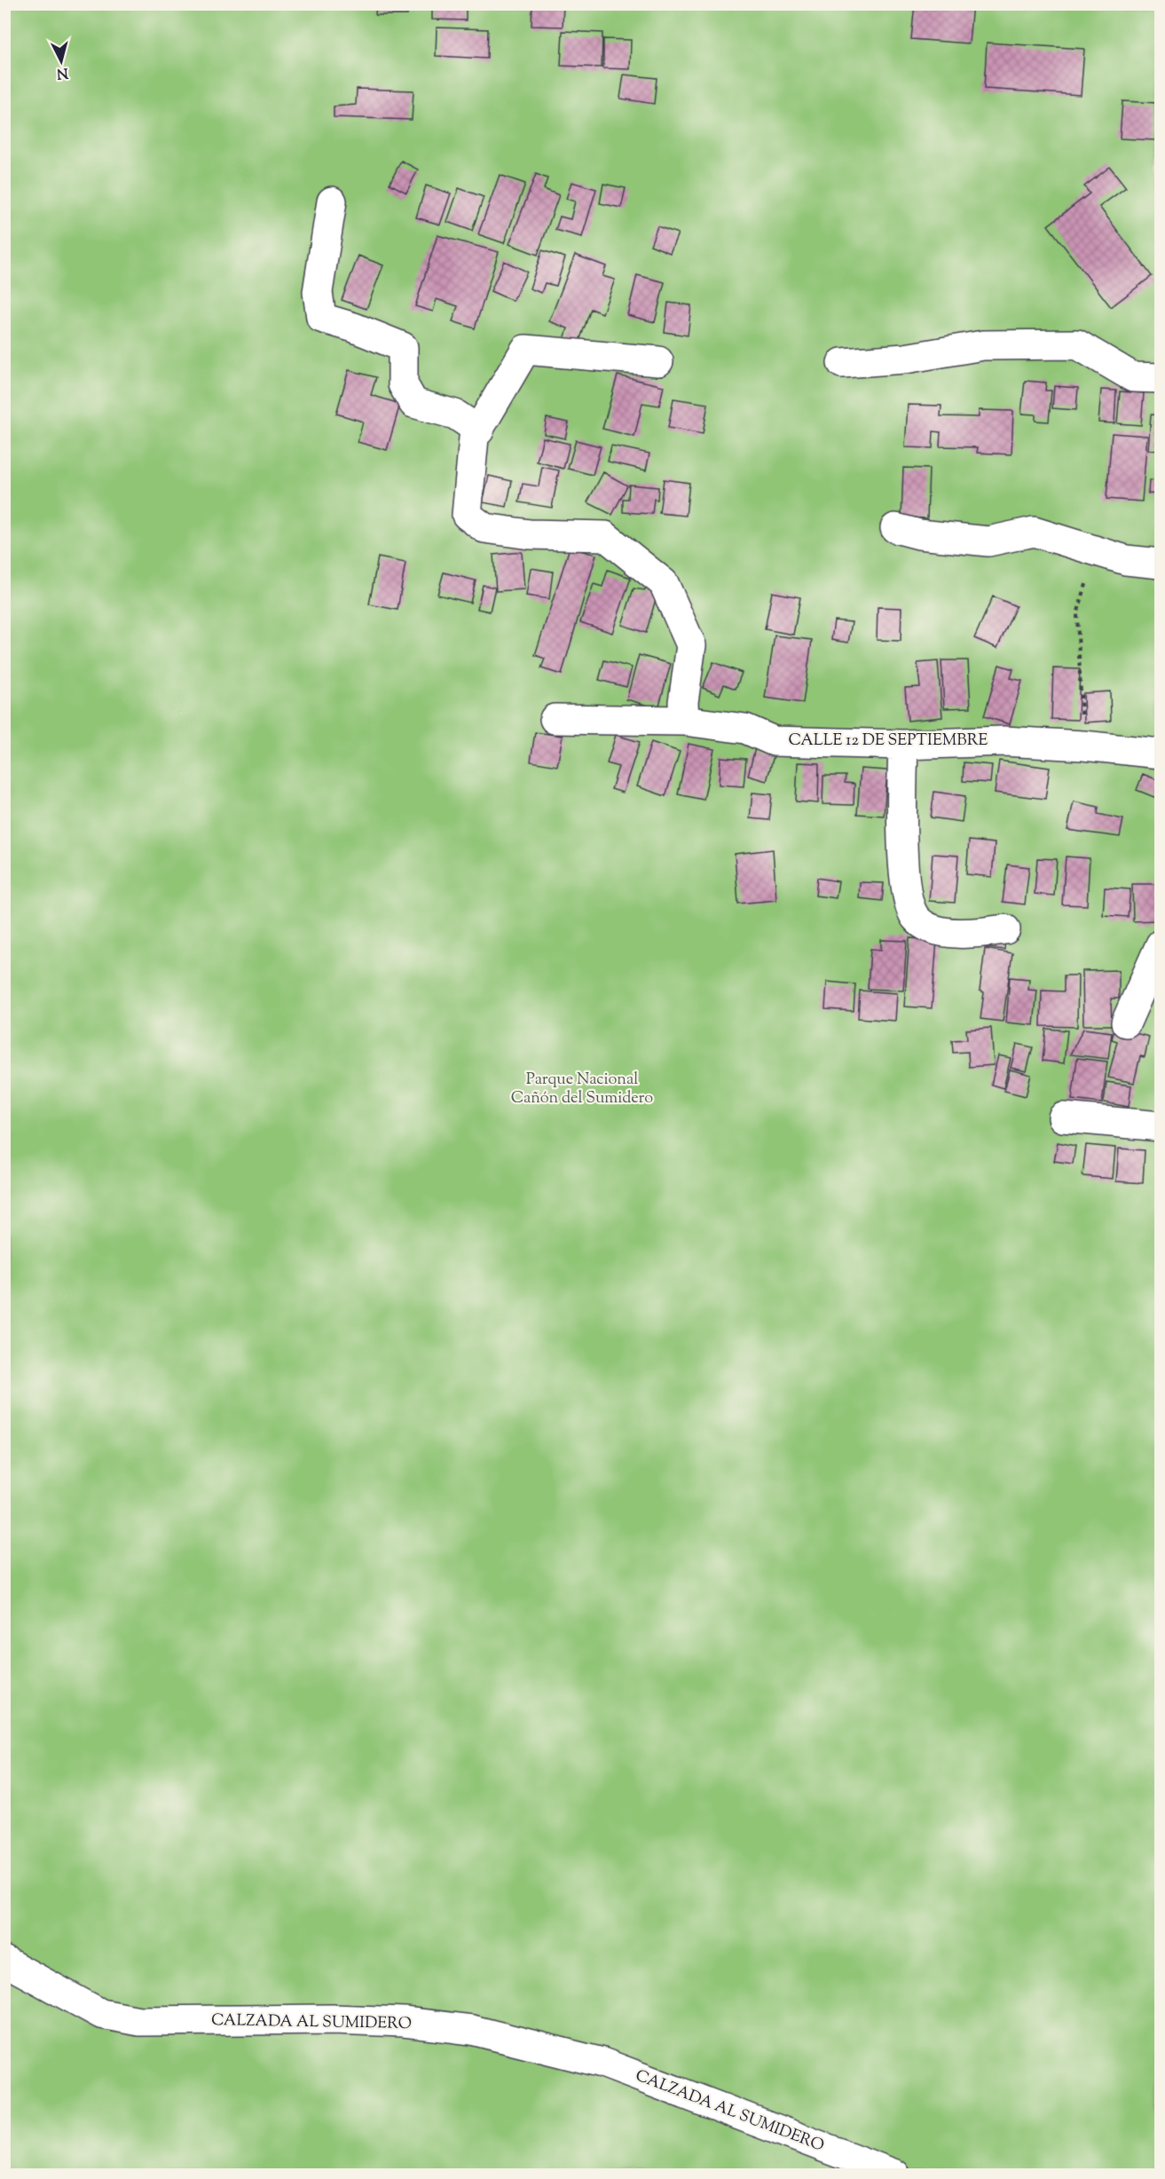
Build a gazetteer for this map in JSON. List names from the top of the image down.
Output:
{
  "streets": {
    "street": ["CALLE 12 DE SEPTIEMBRE", "CALZADA AL SUMIDERO"]
  },
  "parks": ["Parque Nacional Cañón del Sumidero"],
  "north": "bottom"
}
